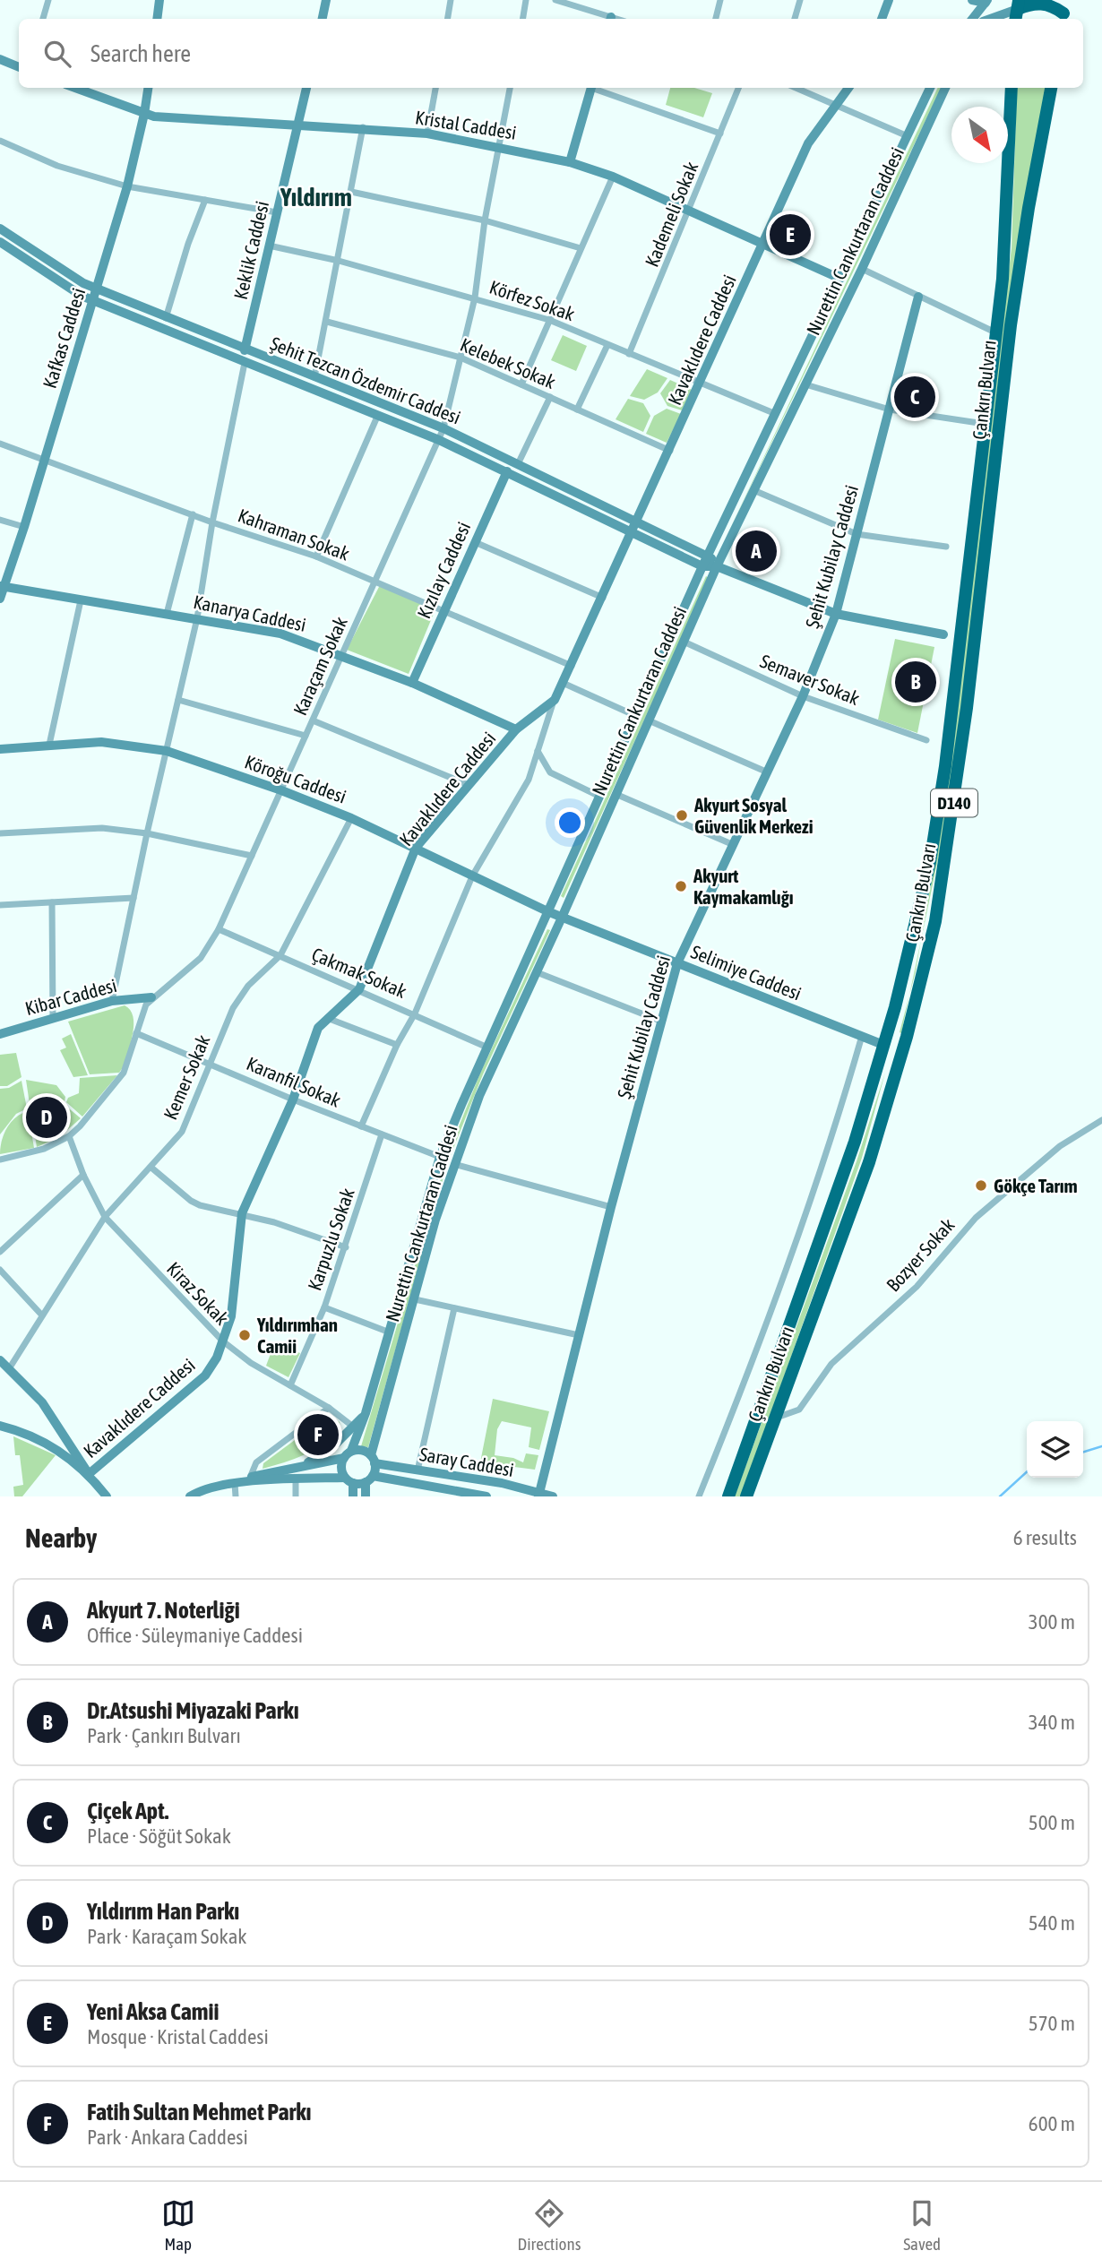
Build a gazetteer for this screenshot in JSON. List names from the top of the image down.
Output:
{
  "streets": {
    "highway": ["Çankırı Bulvarı", "D140"],
    "street": [
      "Kristal Caddesi",
      "Kademeli Sokak",
      "Nurettin Cankurtaran Caddesi",
      "Keklik Caddesi",
      "Körfez Sokak",
      "Kafkas Caddesi",
      "Kavaklıdere Caddesi",
      "Kelebek Sokak",
      "Şehit Tezcan Özdemir Caddesi",
      "Kahraman Sokak",
      "Şehit Kubilay Caddesi",
      "Kızılay Caddesi",
      "Kanarya Caddesi",
      "Karaçam Sokak",
      "Semaver Sokak",
      "Köroğu Caddesi",
      "Çakmak Sokak",
      "Selimiye Caddesi",
      "Kibar Caddesi",
      "Kemer Sokak",
      "Karanfil Sokak",
      "Karpuzlu Sokak",
      "Bozyer Sokak",
      "Kiraz Sokak",
      "Saray Caddesi"
    ]
  },
  "crossings": [
    ["Kristal Caddesi", "Kademeli Sokak"],
    ["Kristal Caddesi", "Nurettin Cankurtaran Caddesi"],
    ["Kristal Caddesi", "Keklik Caddesi"],
    ["Kristal Caddesi", "Kafkas Caddesi"],
    ["Kristal Caddesi", "Kavaklıdere Caddesi"],
    ["Kristal Caddesi", "Karaçam Sokak"],
    ["Kademeli Sokak", "Körfez Sokak"],
    ["Nurettin Cankurtaran Caddesi", "Körfez Sokak"],
    ["Nurettin Cankurtaran Caddesi", "Şehit Tezcan Özdemir Caddesi"],
    ["Nurettin Cankurtaran Caddesi", "Semaver Sokak"],
    ["Nurettin Cankurtaran Caddesi", "Köroğu Caddesi"],
    ["Nurettin Cankurtaran Caddesi", "Çakmak Sokak"],
    ["Nurettin Cankurtaran Caddesi", "Selimiye Caddesi"],
    ["Nurettin Cankurtaran Caddesi", "Karanfil Sokak"],
    ["Nurettin Cankurtaran Caddesi", "Saray Caddesi"],
    ["Keklik Caddesi", "Körfez Sokak"],
    ["Keklik Caddesi", "Şehit Tezcan Özdemir Caddesi"],
    ["Körfez Sokak", "Kavaklıdere Caddesi"],
    ["Körfez Sokak", "Karaçam Sokak"],
    ["Kafkas Caddesi", "Şehit Tezcan Özdemir Caddesi"],
    ["Kafkas Caddesi", "Kahraman Sokak"],
    ["Kafkas Caddesi", "Kanarya Caddesi"],
    ["Kavaklıdere Caddesi", "Kelebek Sokak"],
    ["Kavaklıdere Caddesi", "Şehit Tezcan Özdemir Caddesi"],
    ["Kavaklıdere Caddesi", "Kahraman Sokak"],
    ["Kavaklıdere Caddesi", "Kanarya Caddesi"],
    ["Kavaklıdere Caddesi", "Köroğu Caddesi"],
    ["Kavaklıdere Caddesi", "Çakmak Sokak"],
    ["Kavaklıdere Caddesi", "Karanfil Sokak"],
    ["Kavaklıdere Caddesi", "Kiraz Sokak"],
    ["Kelebek Sokak", "Karaçam Sokak"],
    ["Şehit Tezcan Özdemir Caddesi", "Kızılay Caddesi"],
    ["Şehit Tezcan Özdemir Caddesi", "Karaçam Sokak"],
    ["Çankırı Bulvarı", "Selimiye Caddesi"],
    ["Çankırı Bulvarı", "Bozyer Sokak"],
    ["Kahraman Sokak", "Kızılay Caddesi"],
    ["Kahraman Sokak", "Karaçam Sokak"],
    ["Şehit Kubilay Caddesi", "Semaver Sokak"],
    ["Şehit Kubilay Caddesi", "Selimiye Caddesi"],
    ["Şehit Kubilay Caddesi", "Saray Caddesi"],
    ["Kızılay Caddesi", "Kanarya Caddesi"],
    ["Kanarya Caddesi", "Karaçam Sokak"],
    ["Karaçam Sokak", "Köroğu Caddesi"],
    ["Karaçam Sokak", "Çakmak Sokak"],
    ["Karaçam Sokak", "Kibar Caddesi"],
    ["Karaçam Sokak", "Karanfil Sokak"],
    ["Karaçam Sokak", "Kiraz Sokak"],
    ["Köroğu Caddesi", "Selimiye Caddesi"],
    ["Köroğu Caddesi", "Kemer Sokak"],
    ["Çakmak Sokak", "Kemer Sokak"],
    ["Kemer Sokak", "Karanfil Sokak"],
    ["Kemer Sokak", "Kiraz Sokak"],
    ["Karanfil Sokak", "Karpuzlu Sokak"],
    ["Karpuzlu Sokak", "Kiraz Sokak"]
  ],
  "districts": ["Yıldırım"],
  "places": [
    "Akyurt Sosyal Güvenlik Merkezi",
    "Akyurt Kaymakamlığı",
    "Gökçe Tarım",
    "Yıldırımhan Camii"
  ],
  "north": "bottom right",
  "page": {
    "search": "Search here",
    "pins": [
      "E",
      "C",
      "A",
      "B",
      "D",
      "F"
    ],
    "heading": ["Nearby", "6 results"],
    "list": [
      {
        "mark": "A",
        "name": "Akyurt 7. Noterliği",
        "note": "Office · Süleymaniye Caddesi",
        "value": "300 m"
      },
      {
        "mark": "B",
        "name": "Dr.Atsushi Miyazaki Parkı",
        "note": "Park · Çankırı Bulvarı",
        "value": "340 m"
      },
      {
        "mark": "C",
        "name": "Çiçek Apt.",
        "note": "Place · Söğüt Sokak",
        "value": "500 m"
      },
      {
        "mark": "D",
        "name": "Yıldırım Han Parkı",
        "note": "Park · Karaçam Sokak",
        "value": "540 m"
      },
      {
        "mark": "E",
        "name": "Yeni Aksa Camii",
        "note": "Mosque · Kristal Caddesi",
        "value": "570 m"
      },
      {
        "mark": "F",
        "name": "Fatih Sultan Mehmet Parkı",
        "note": "Park · Ankara Caddesi",
        "value": "600 m"
      }
    ],
    "nav": ["Map", "Directions", "Saved"]
  }
}
